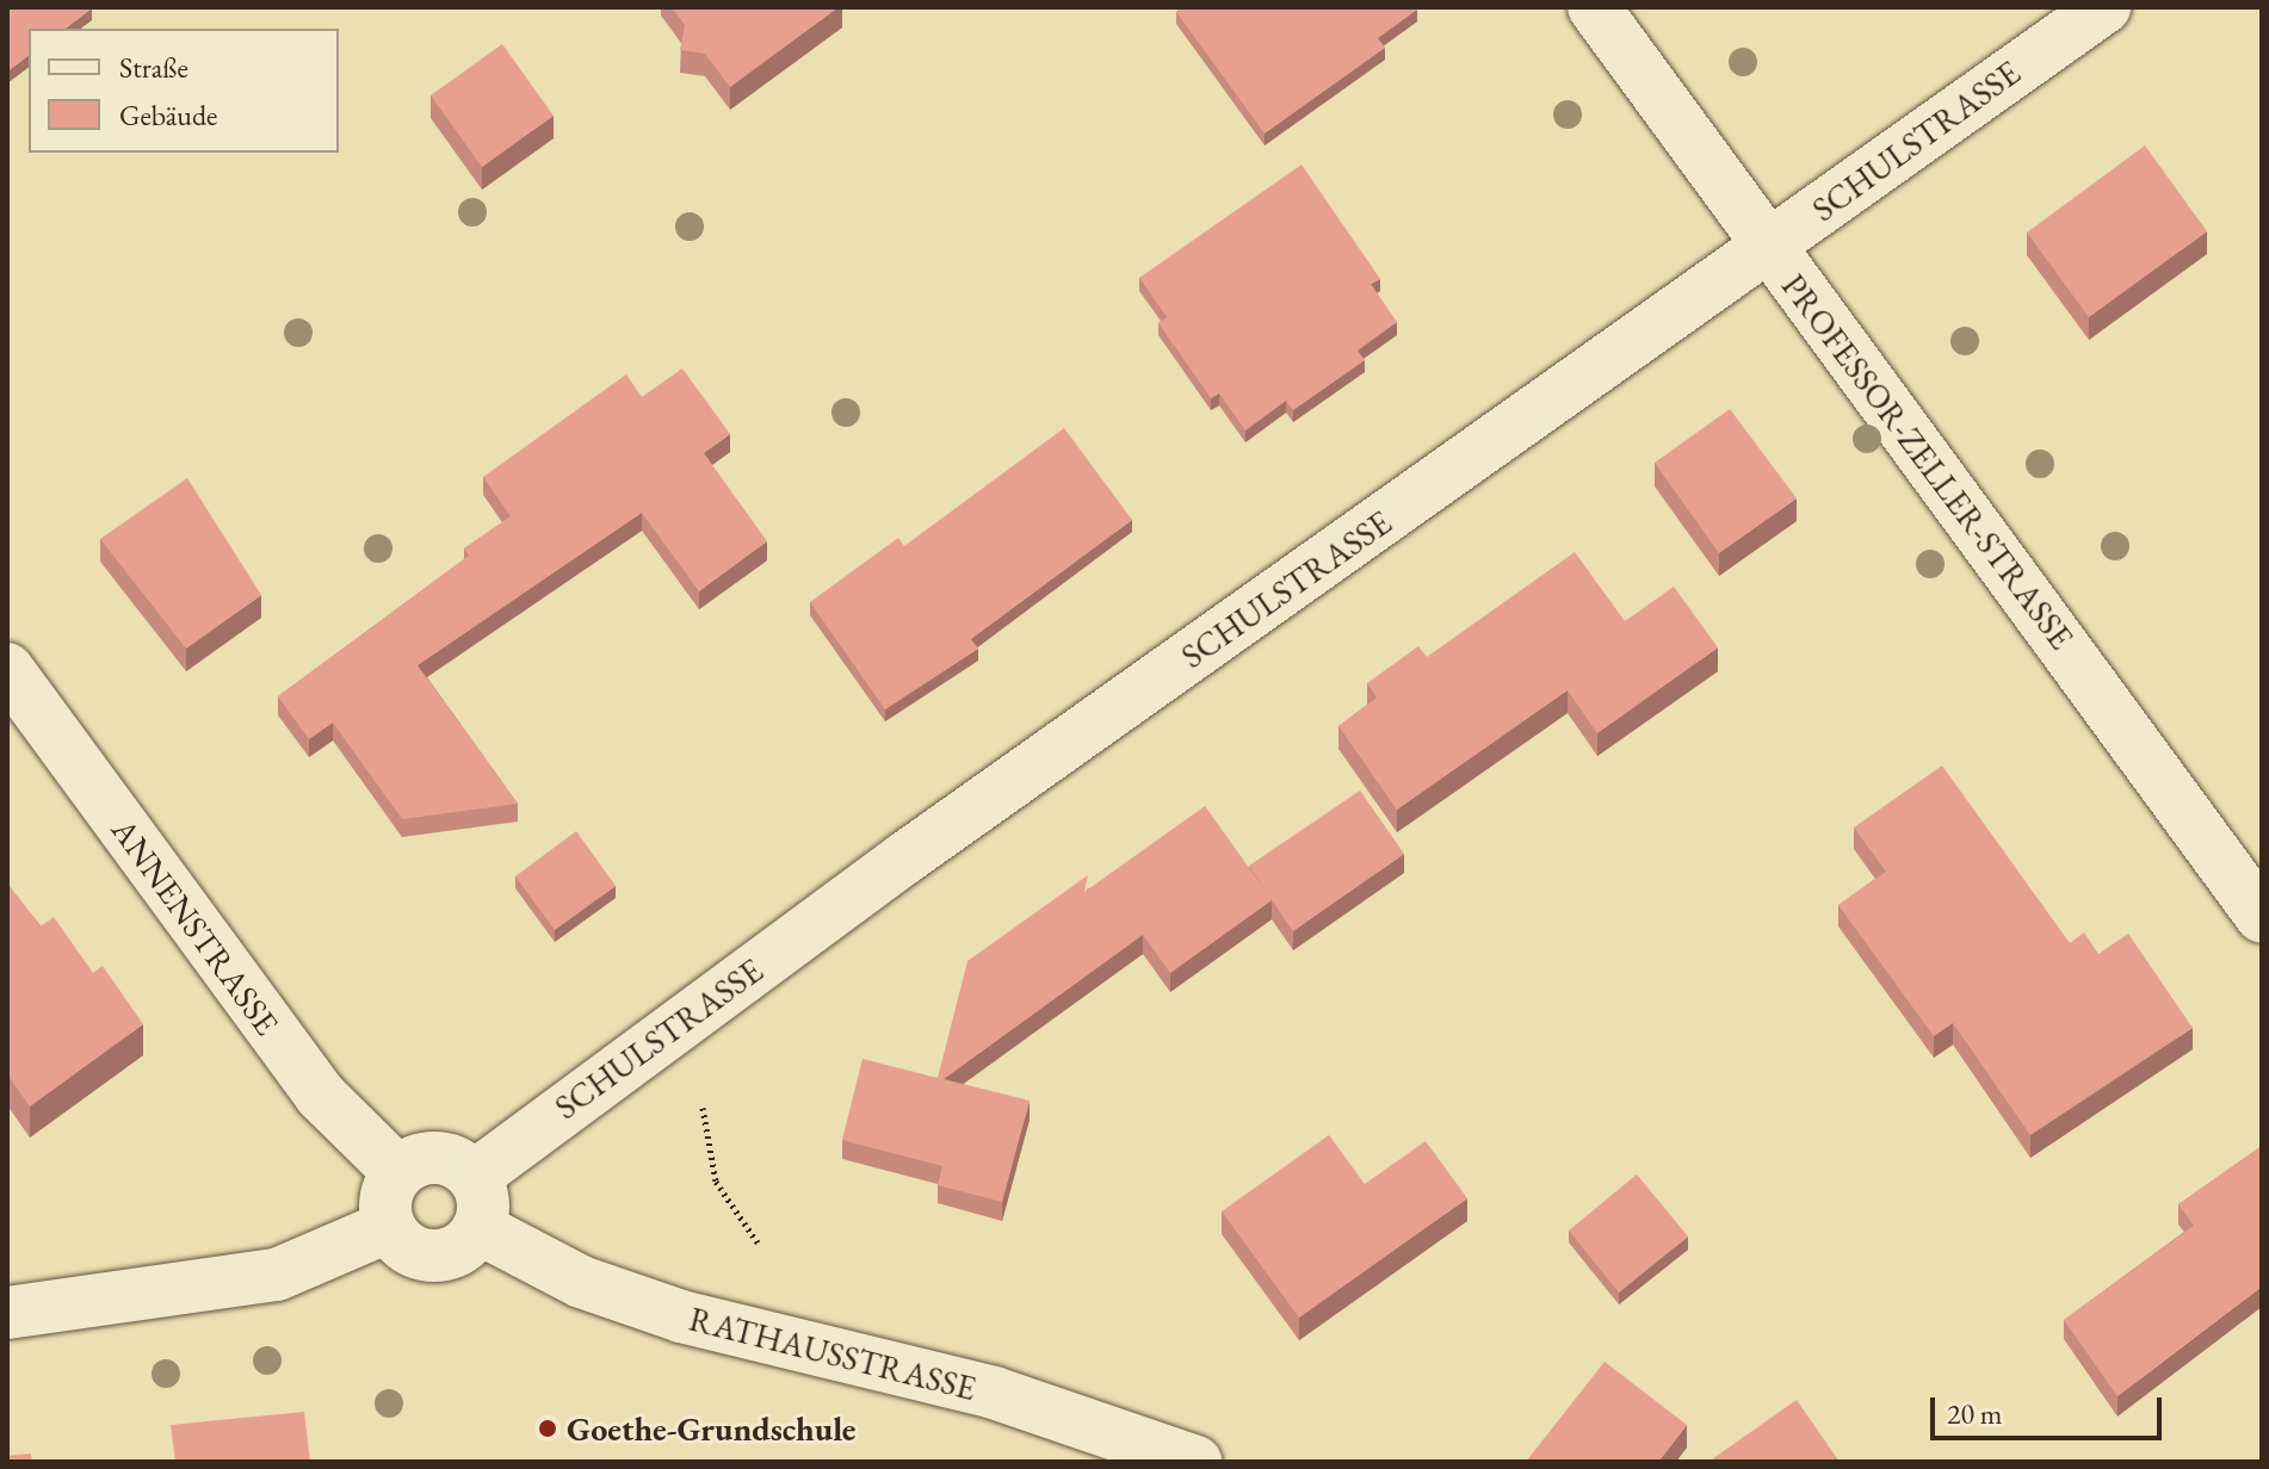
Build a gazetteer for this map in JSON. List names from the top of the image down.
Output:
{
  "streets": {
    "street": [
      "SCHULSTRASSE",
      "PROFESSOR-ZELLER-STRASSE",
      "ANNENSTRASSE",
      "RATHAUSSTRASSE"
    ]
  },
  "crossings": [
    ["SCHULSTRASSE", "PROFESSOR-ZELLER-STRASSE"],
    ["SCHULSTRASSE", "ANNENSTRASSE"],
    ["SCHULSTRASSE", "RATHAUSSTRASSE"],
    ["ANNENSTRASSE", "RATHAUSSTRASSE"]
  ],
  "places": ["Goethe-Grundschule"],
  "legend": ["Straße", "Gebäude"],
  "scale_bar": "20 m"
}
